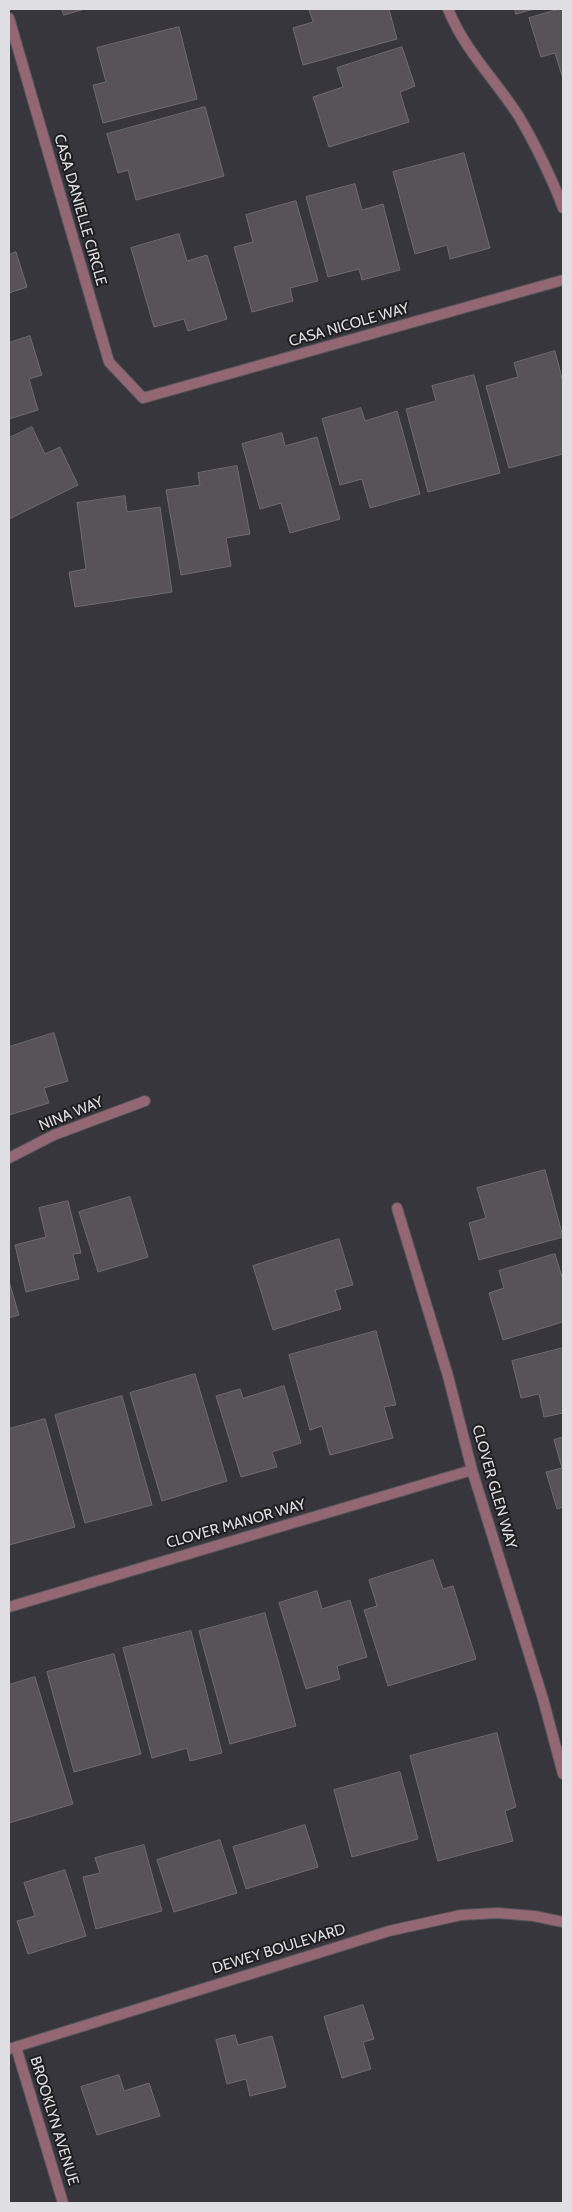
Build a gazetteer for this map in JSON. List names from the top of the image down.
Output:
{
  "streets": {
    "street": [
      "CASA DANIELLE CIRCLE",
      "CASA NICOLE WAY",
      "NINA WAY",
      "CLOVER GLEN WAY",
      "CLOVER MANOR WAY",
      "DEWEY BOULEVARD",
      "BROOKLYN AVENUE"
    ]
  },
  "crossings": [
    ["CASA DANIELLE CIRCLE", "CASA NICOLE WAY"],
    ["CLOVER GLEN WAY", "CLOVER MANOR WAY"],
    ["DEWEY BOULEVARD", "BROOKLYN AVENUE"]
  ]
}
